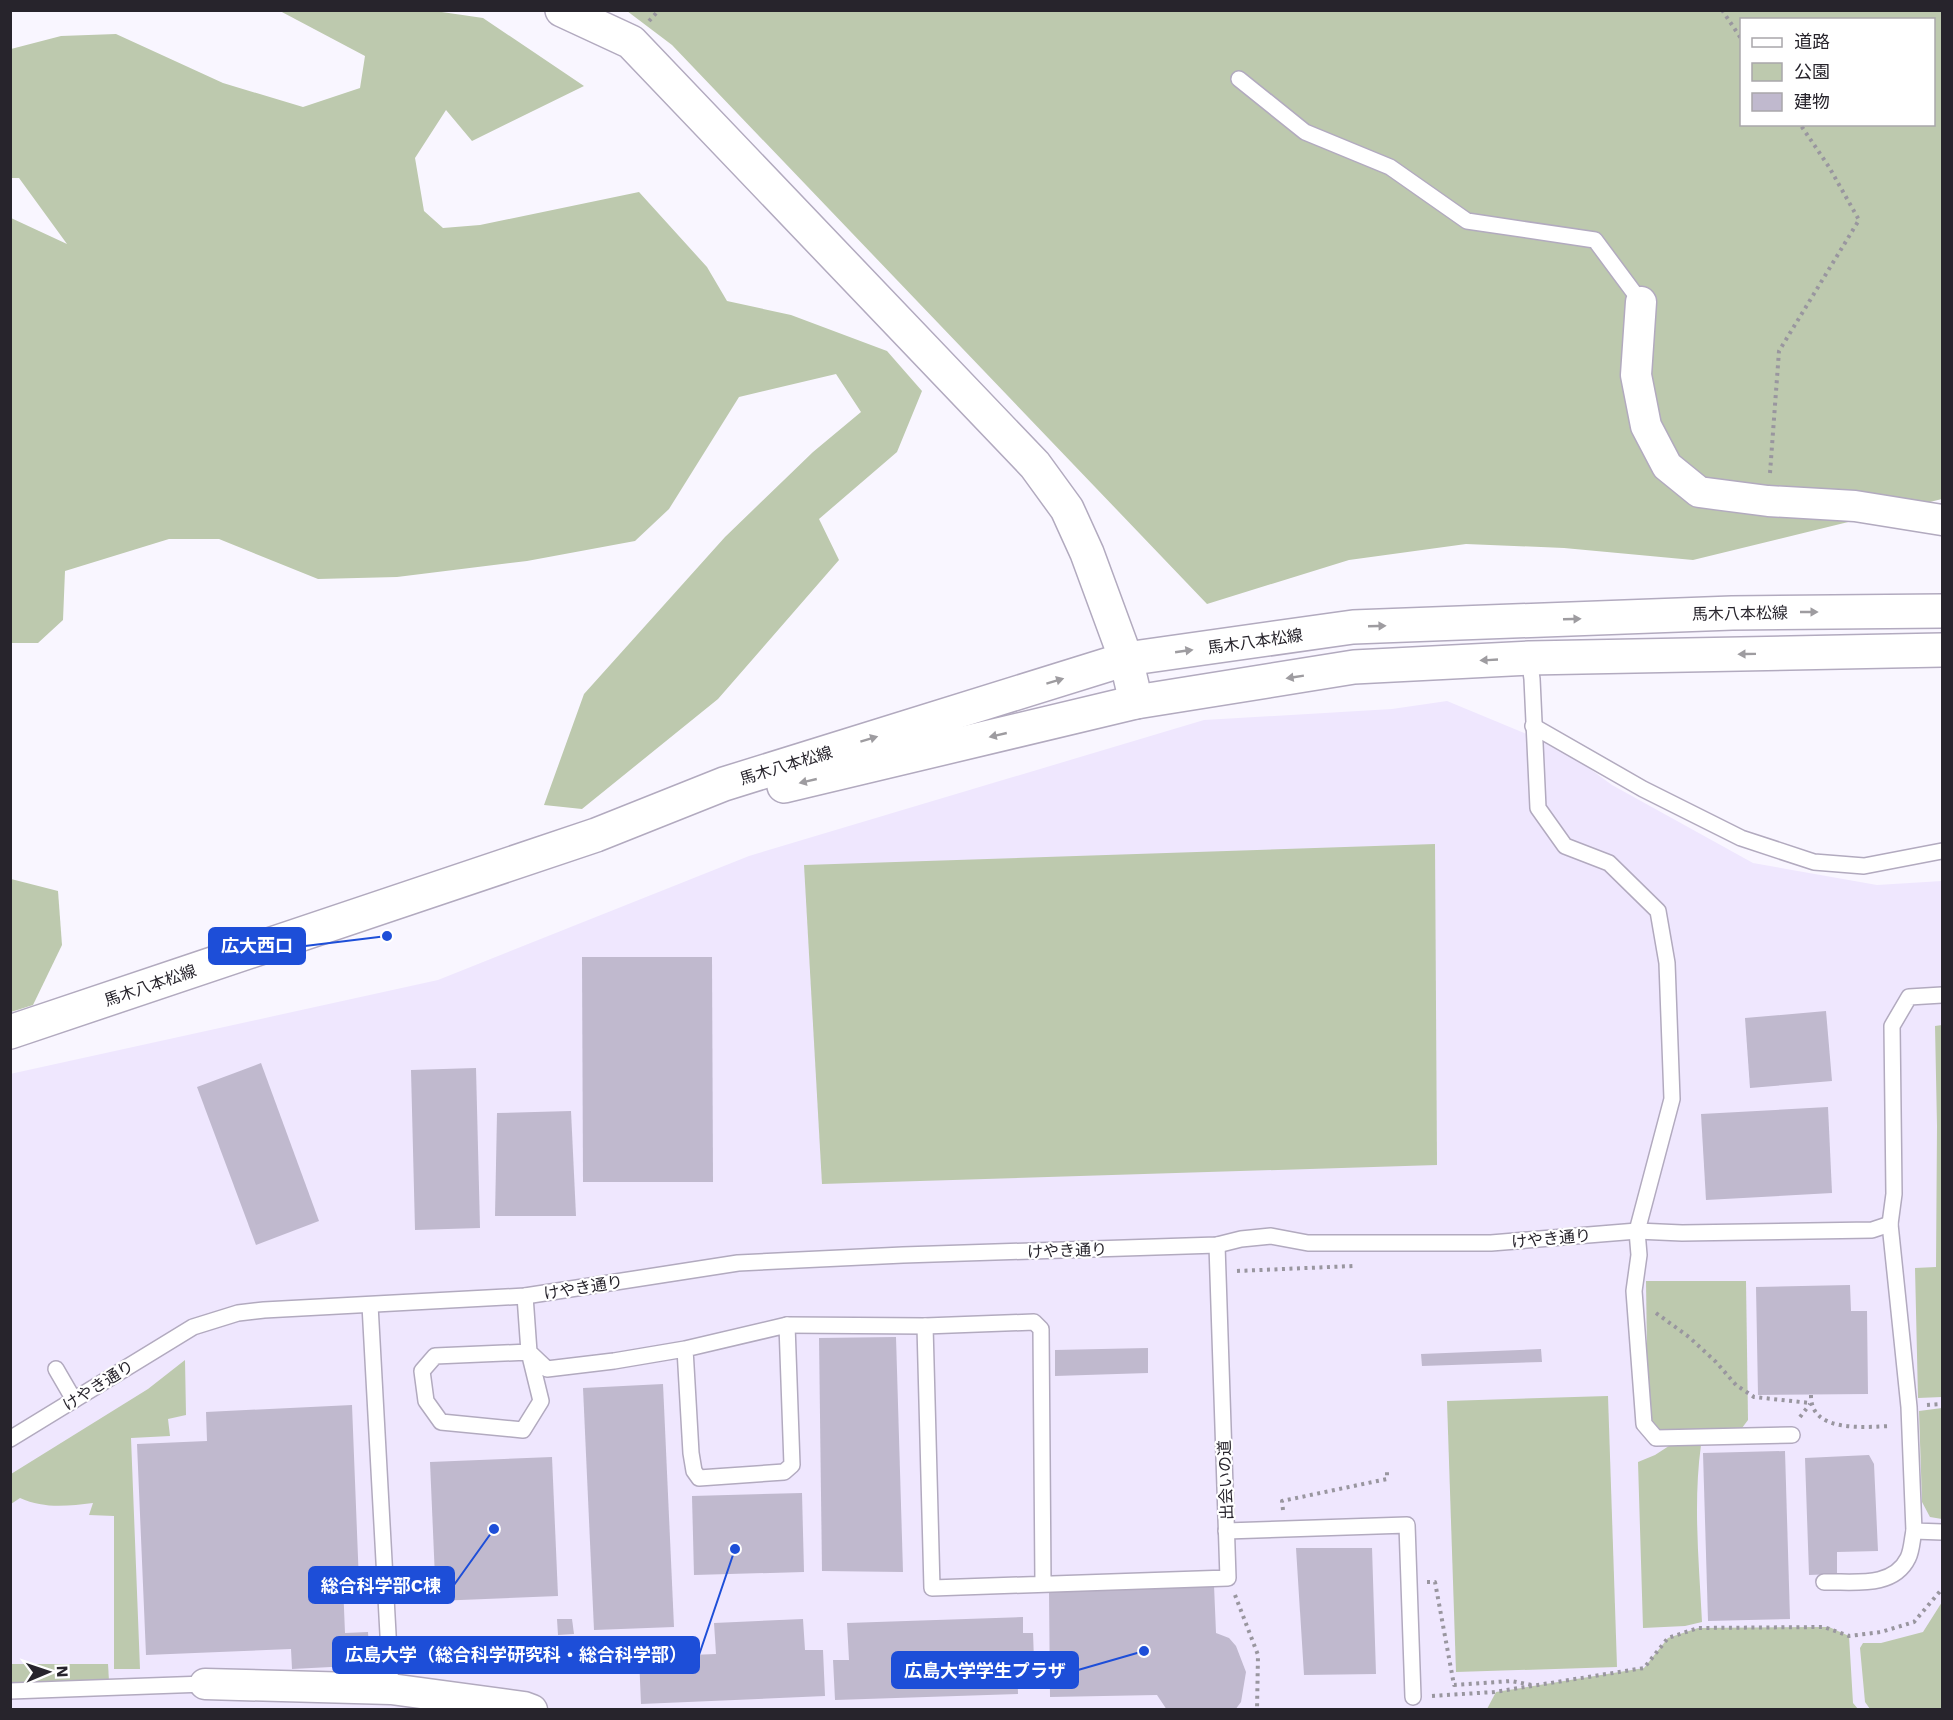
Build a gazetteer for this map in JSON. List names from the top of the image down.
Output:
{
  "streets": {
    "main road": ["馬木八本松線"],
    "lane": ["けやき通り", "出会いの道"]
  },
  "crossings": [
    ["けやき通り", "出会いの道"]
  ],
  "places": [
    "広大西口",
    "総合科学部C棟",
    "広島大学（総合科学研究科・総合科学部）",
    "広島大学学生プラザ"
  ],
  "legend": ["道路", "公園", "建物"],
  "north": "right"
}
